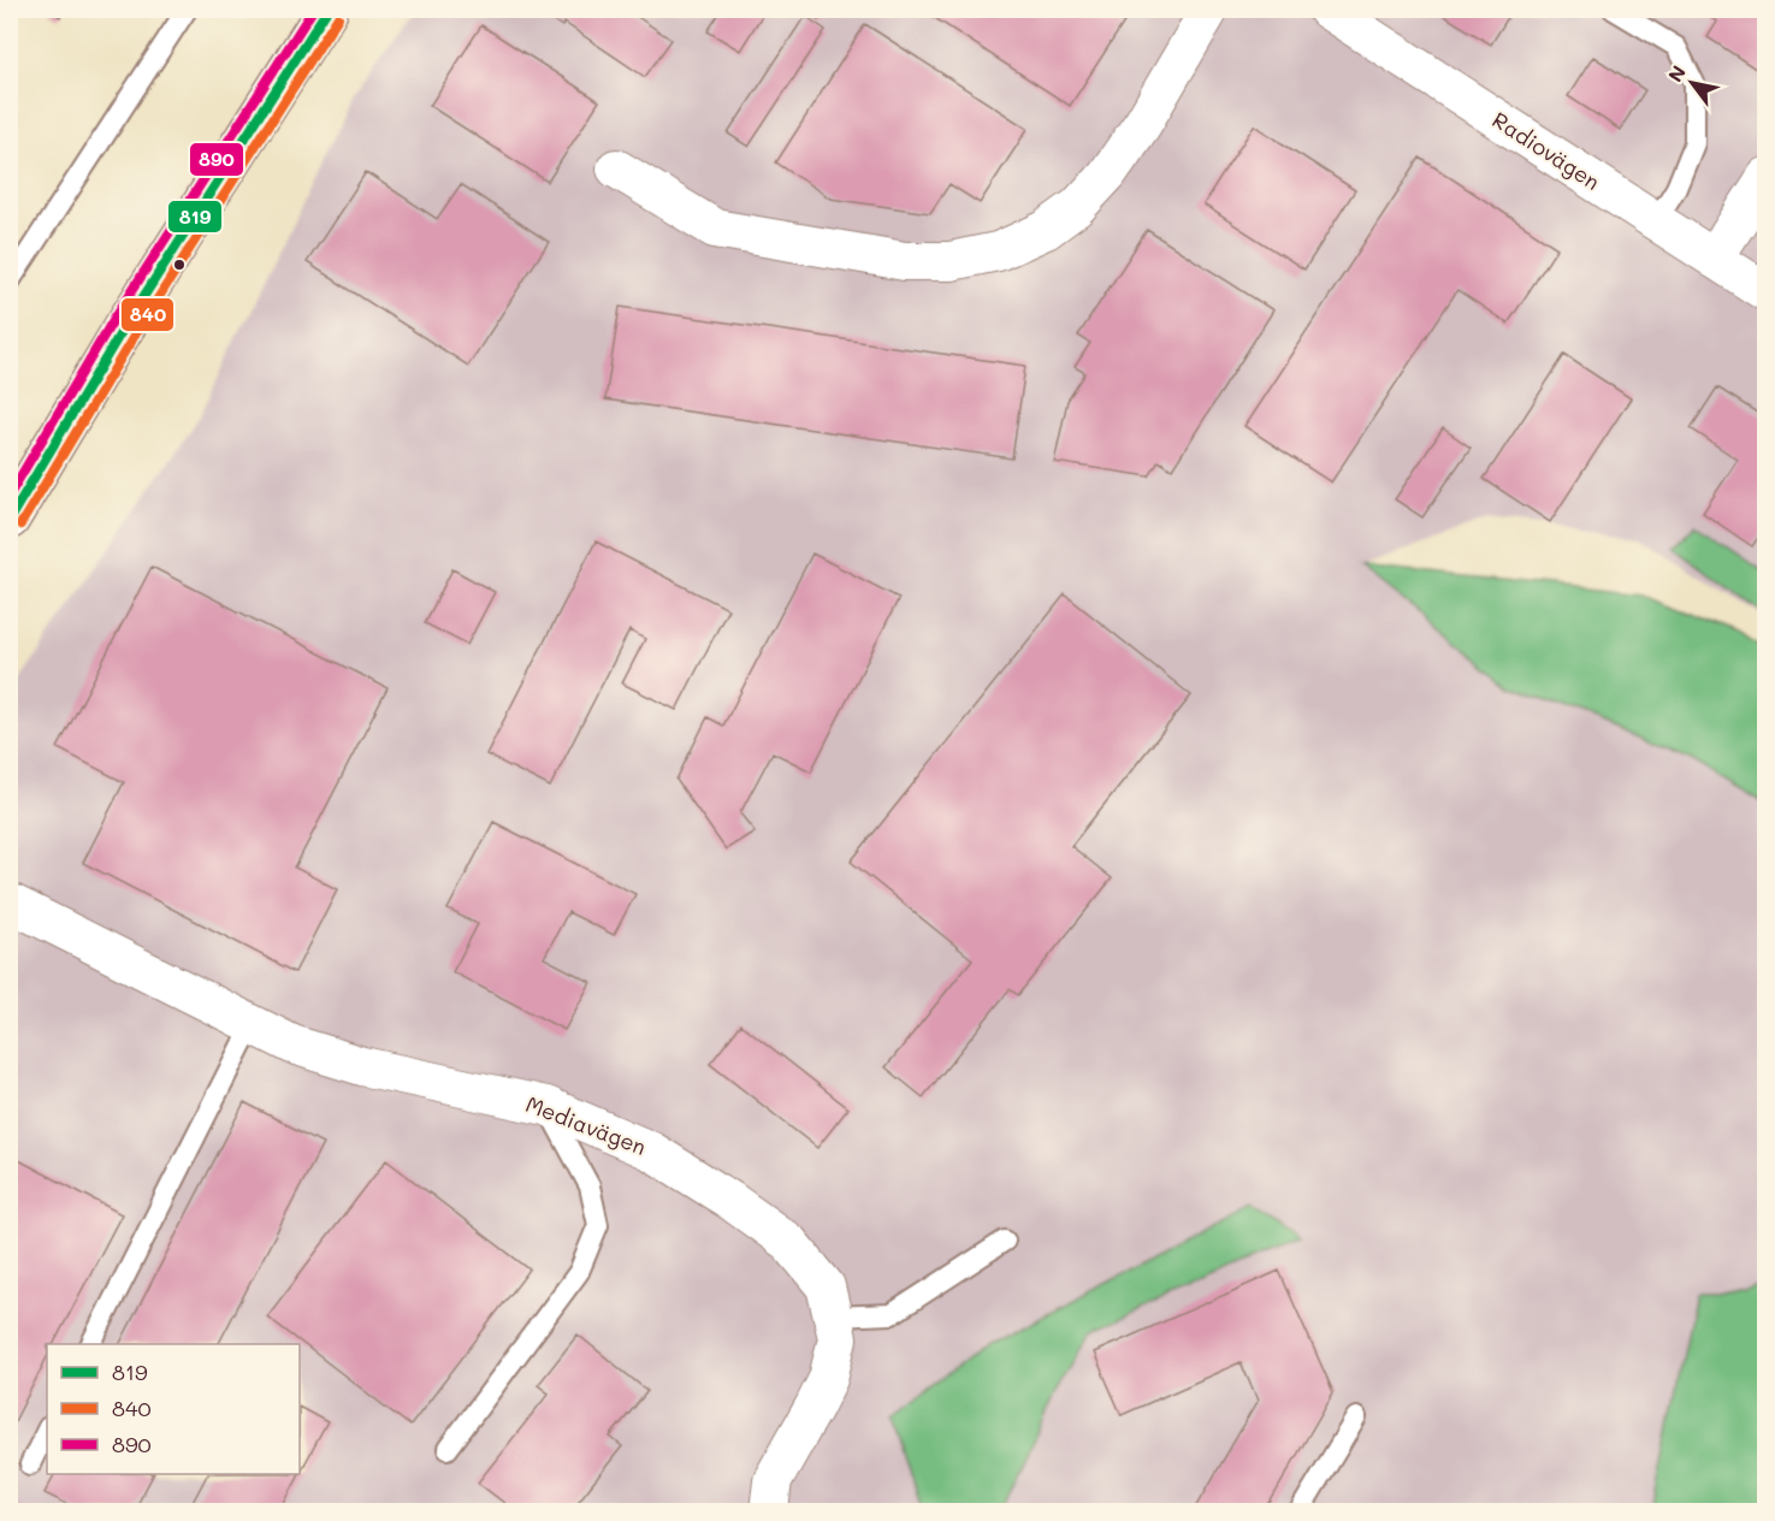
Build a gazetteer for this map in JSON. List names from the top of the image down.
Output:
{
  "streets": {
    "street": ["Radiovägen", "Mediavägen"]
  },
  "lines": ["transit line 819", "transit line 890", "transit line 840"],
  "legend": ["819", "840", "890"],
  "north": "top left"
}
